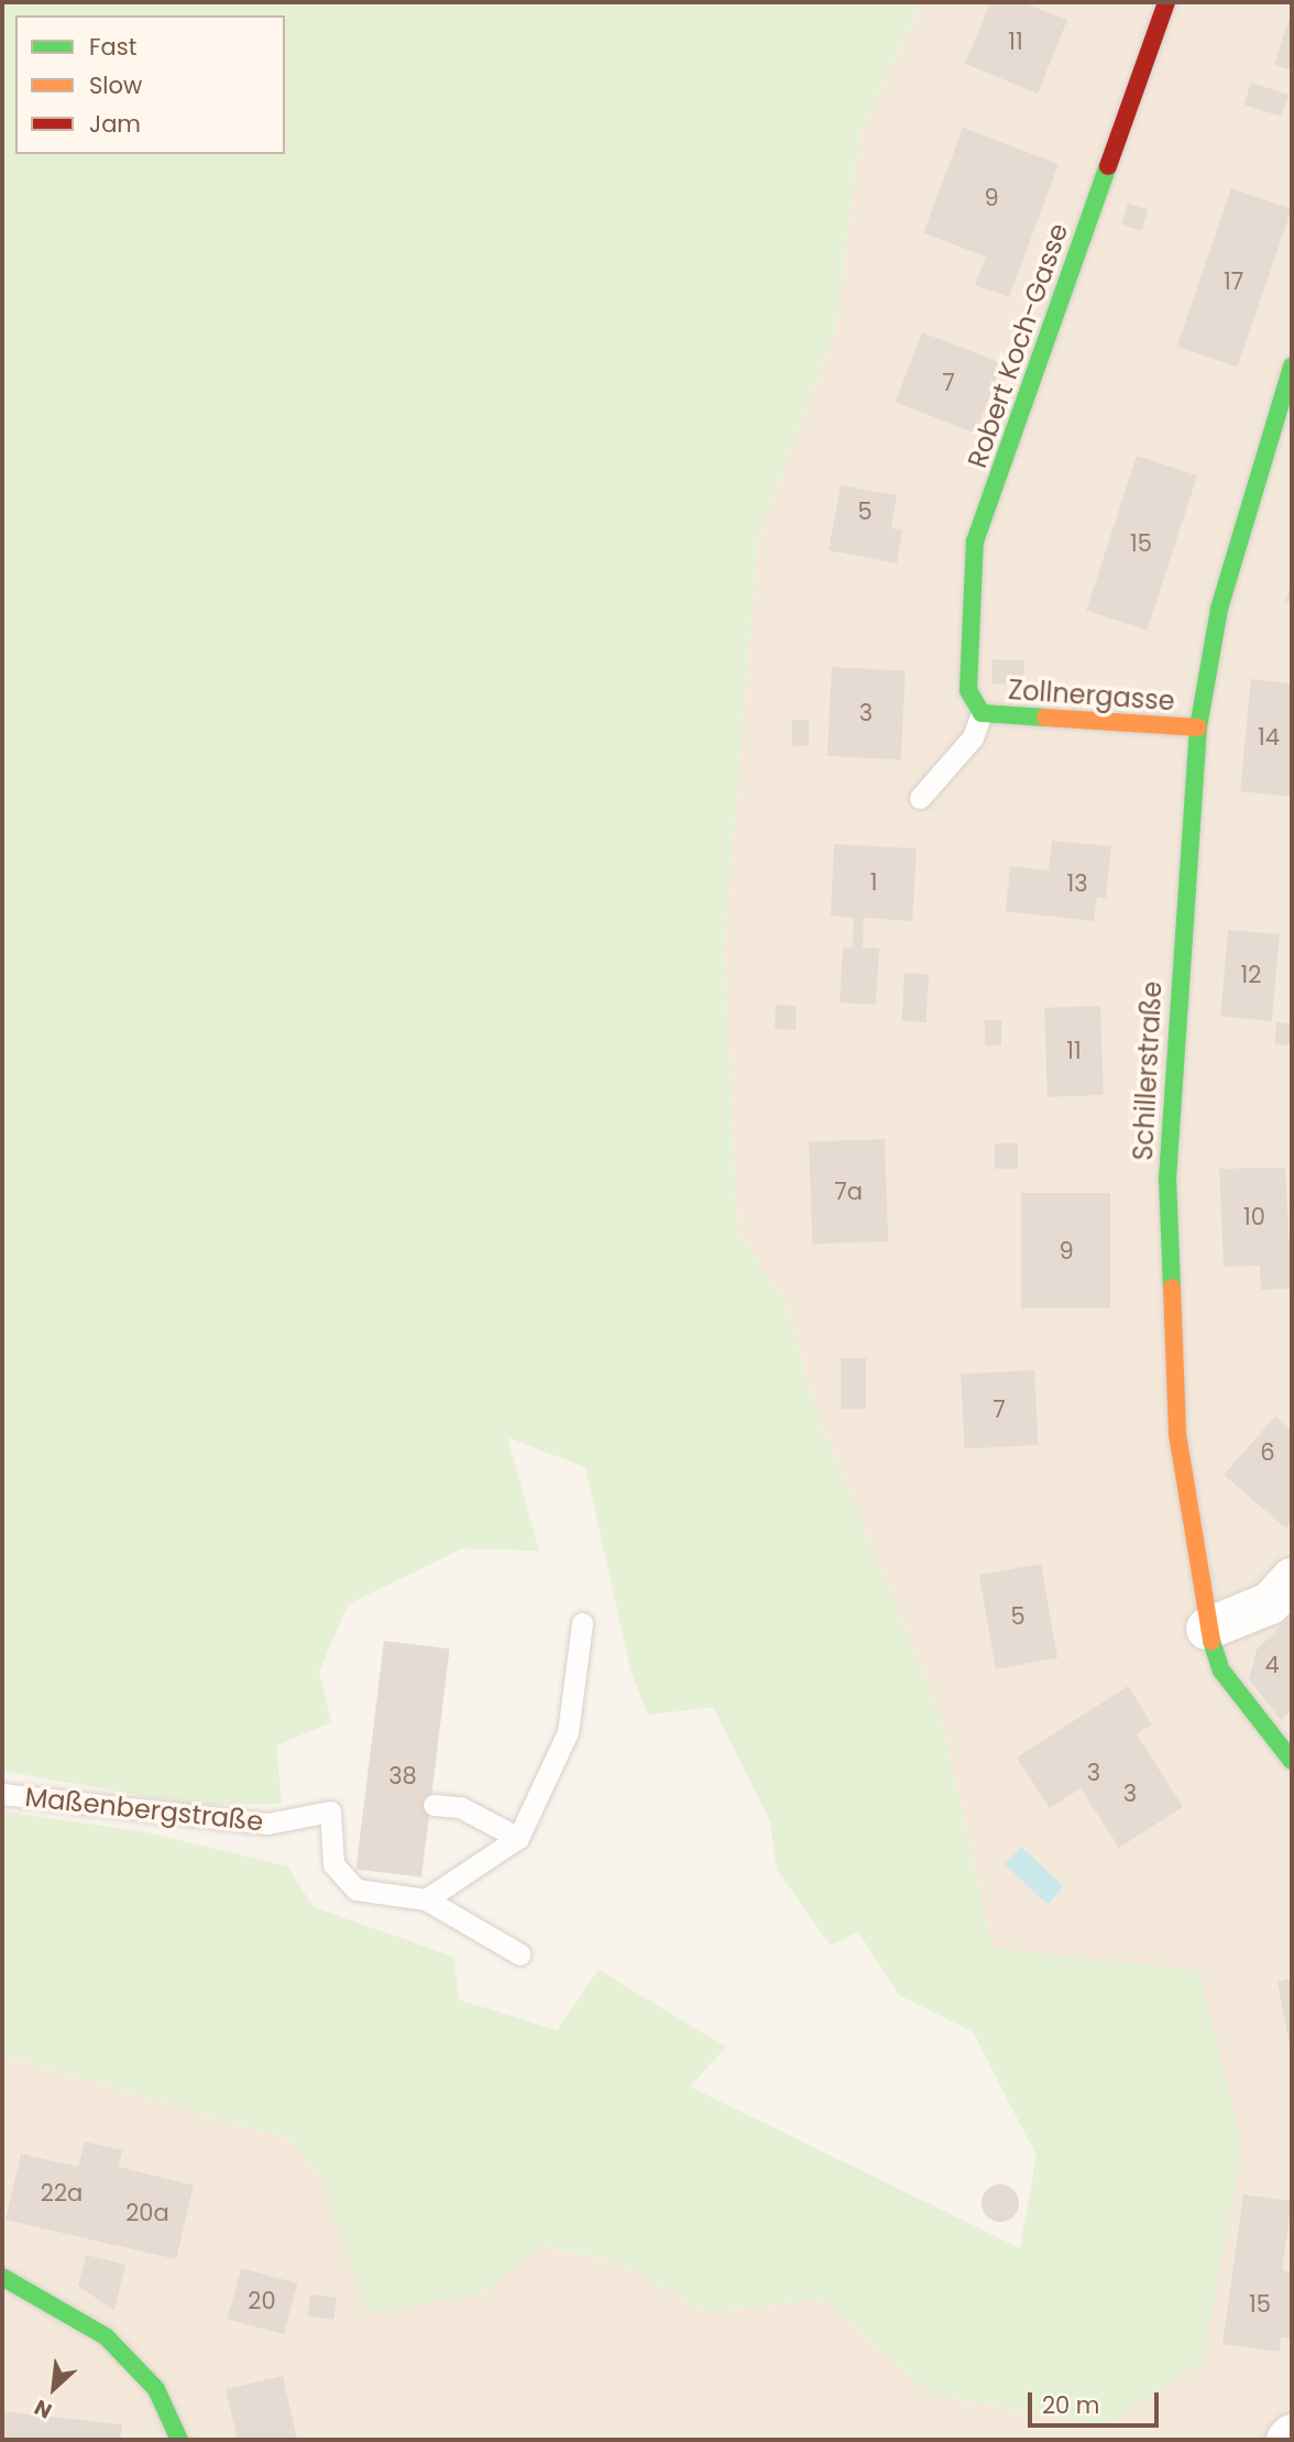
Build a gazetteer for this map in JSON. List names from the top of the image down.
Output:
{
  "streets": {
    "street": ["Robert Koch-Gasse", "Zollnergasse", "Schillerstraße"],
    "lane": ["Maßenbergstraße"]
  },
  "crossings": [
    ["Robert Koch-Gasse", "Zollnergasse"],
    ["Zollnergasse", "Schillerstraße"]
  ],
  "house_numbers": [
    "11",
    "9",
    "17",
    "7",
    "5",
    "15",
    "3",
    "14",
    "1",
    "13",
    "12",
    "11",
    "7a",
    "10",
    "9",
    "7",
    "6",
    "5",
    "4",
    "3",
    "38",
    "3",
    "22a",
    "20a",
    "20",
    "15"
  ],
  "legend": ["Fast", "Slow", "Jam"],
  "scale_bar": "20 m",
  "north": "bottom left"
}
